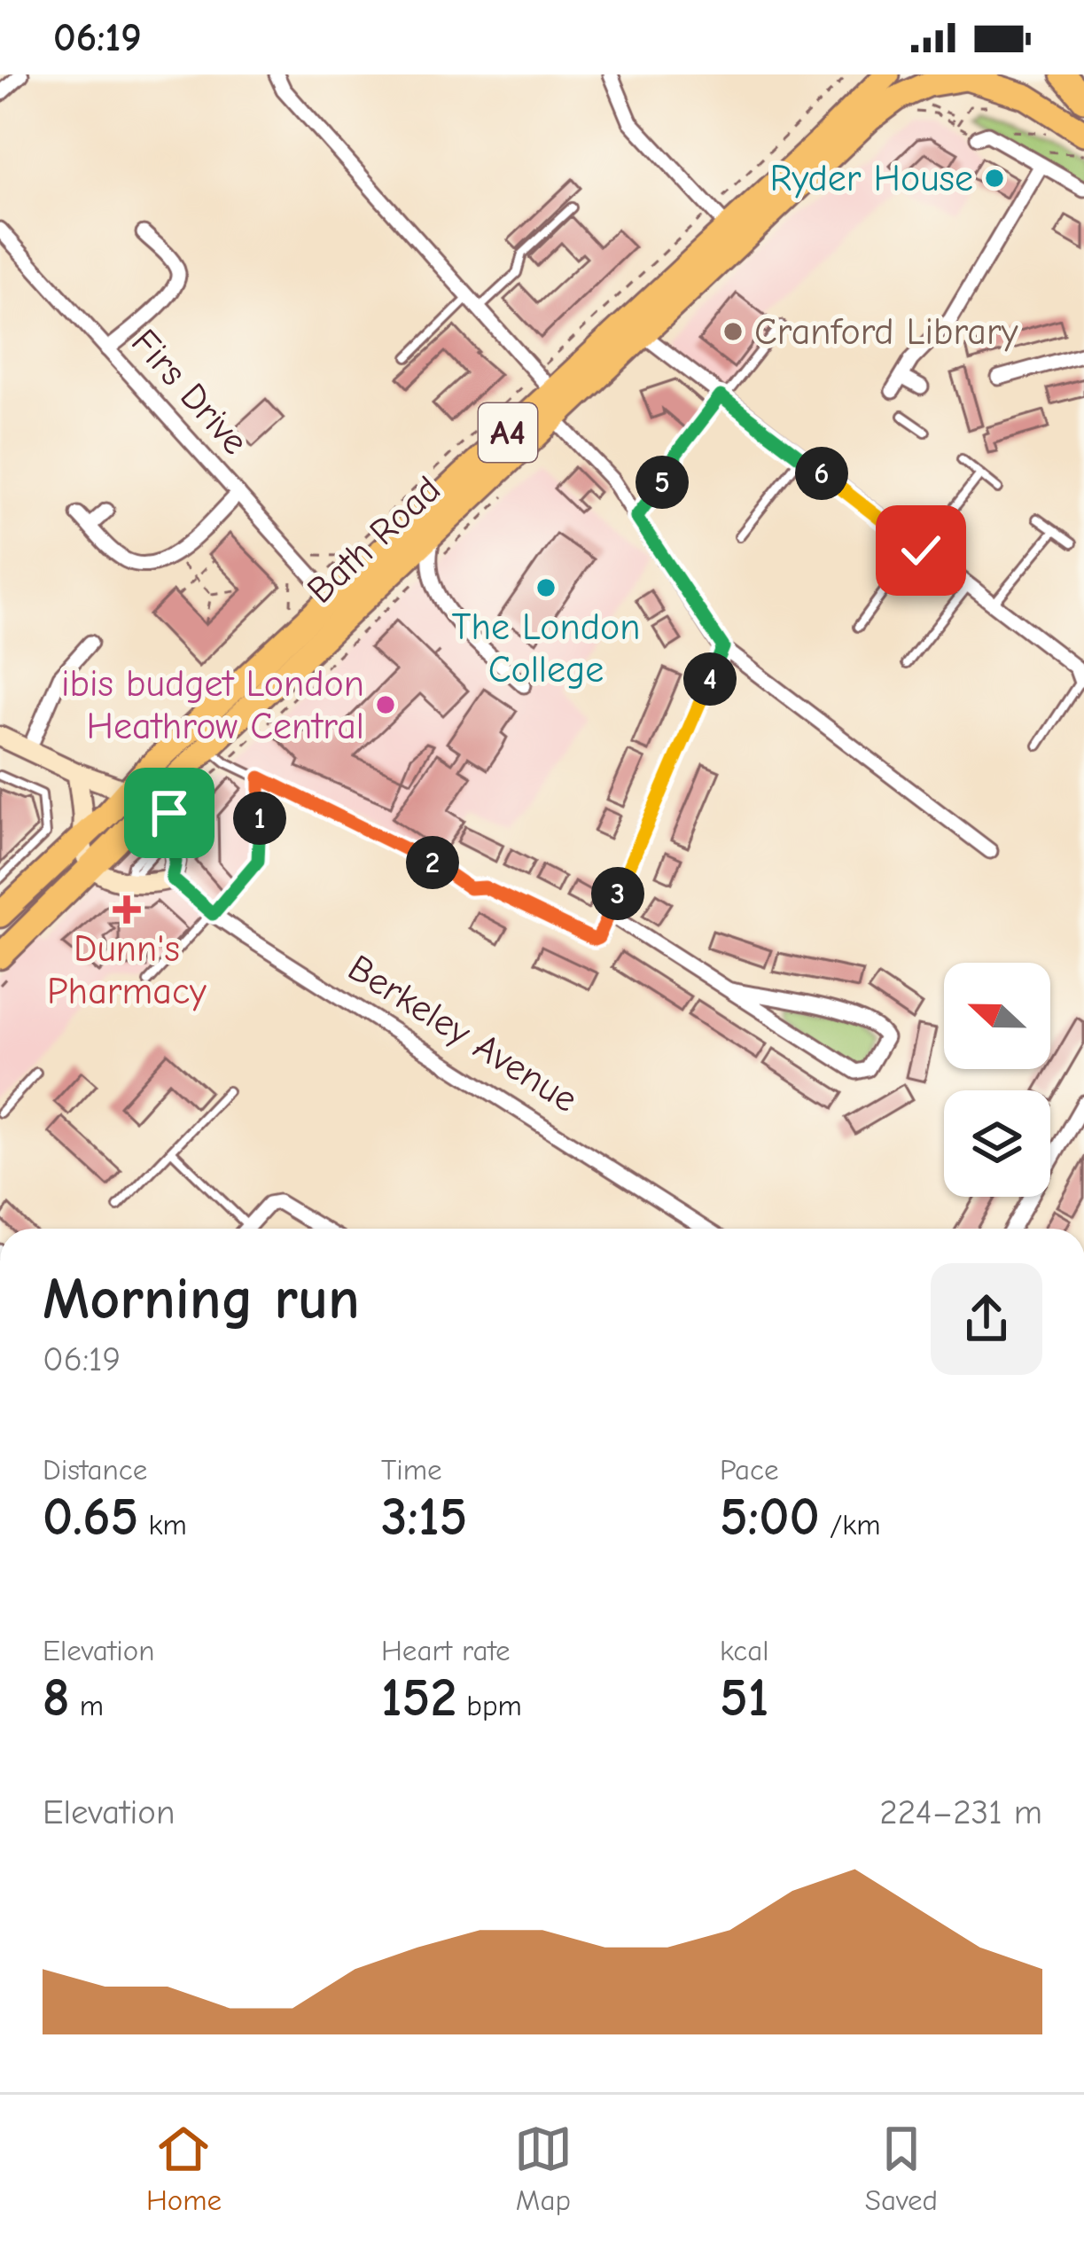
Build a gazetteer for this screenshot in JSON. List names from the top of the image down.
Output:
{
  "streets": {
    "highway": ["A4", "Bath Road"],
    "street": ["Firs Drive", "Berkeley Avenue"]
  },
  "crossings": [
    ["Firs Drive", "Bath Road"]
  ],
  "places": {
    "other": [
      "Ryder House",
      "Cranford Library",
      "The London College",
      "ibis budget London Heathrow Central"
    ],
    "health": ["Dunn's Pharmacy"]
  },
  "north": "left",
  "page": {
    "status": "06:19",
    "pins": [
      "6",
      "5",
      "4",
      "1",
      "2",
      "3"
    ],
    "heading": ["Morning run", "06:19"],
    "stats": [
      ["Distance", "0.65 km"],
      ["Time", "3:15"],
      ["Pace", "5:00 /km"],
      ["Elevation", "8 m"],
      ["Heart rate", "152 bpm"],
      ["kcal", "51"]
    ],
    "chart": ["Elevation", "224–231 m"],
    "tabs": ["Home", "Map", "Saved"]
  }
}
